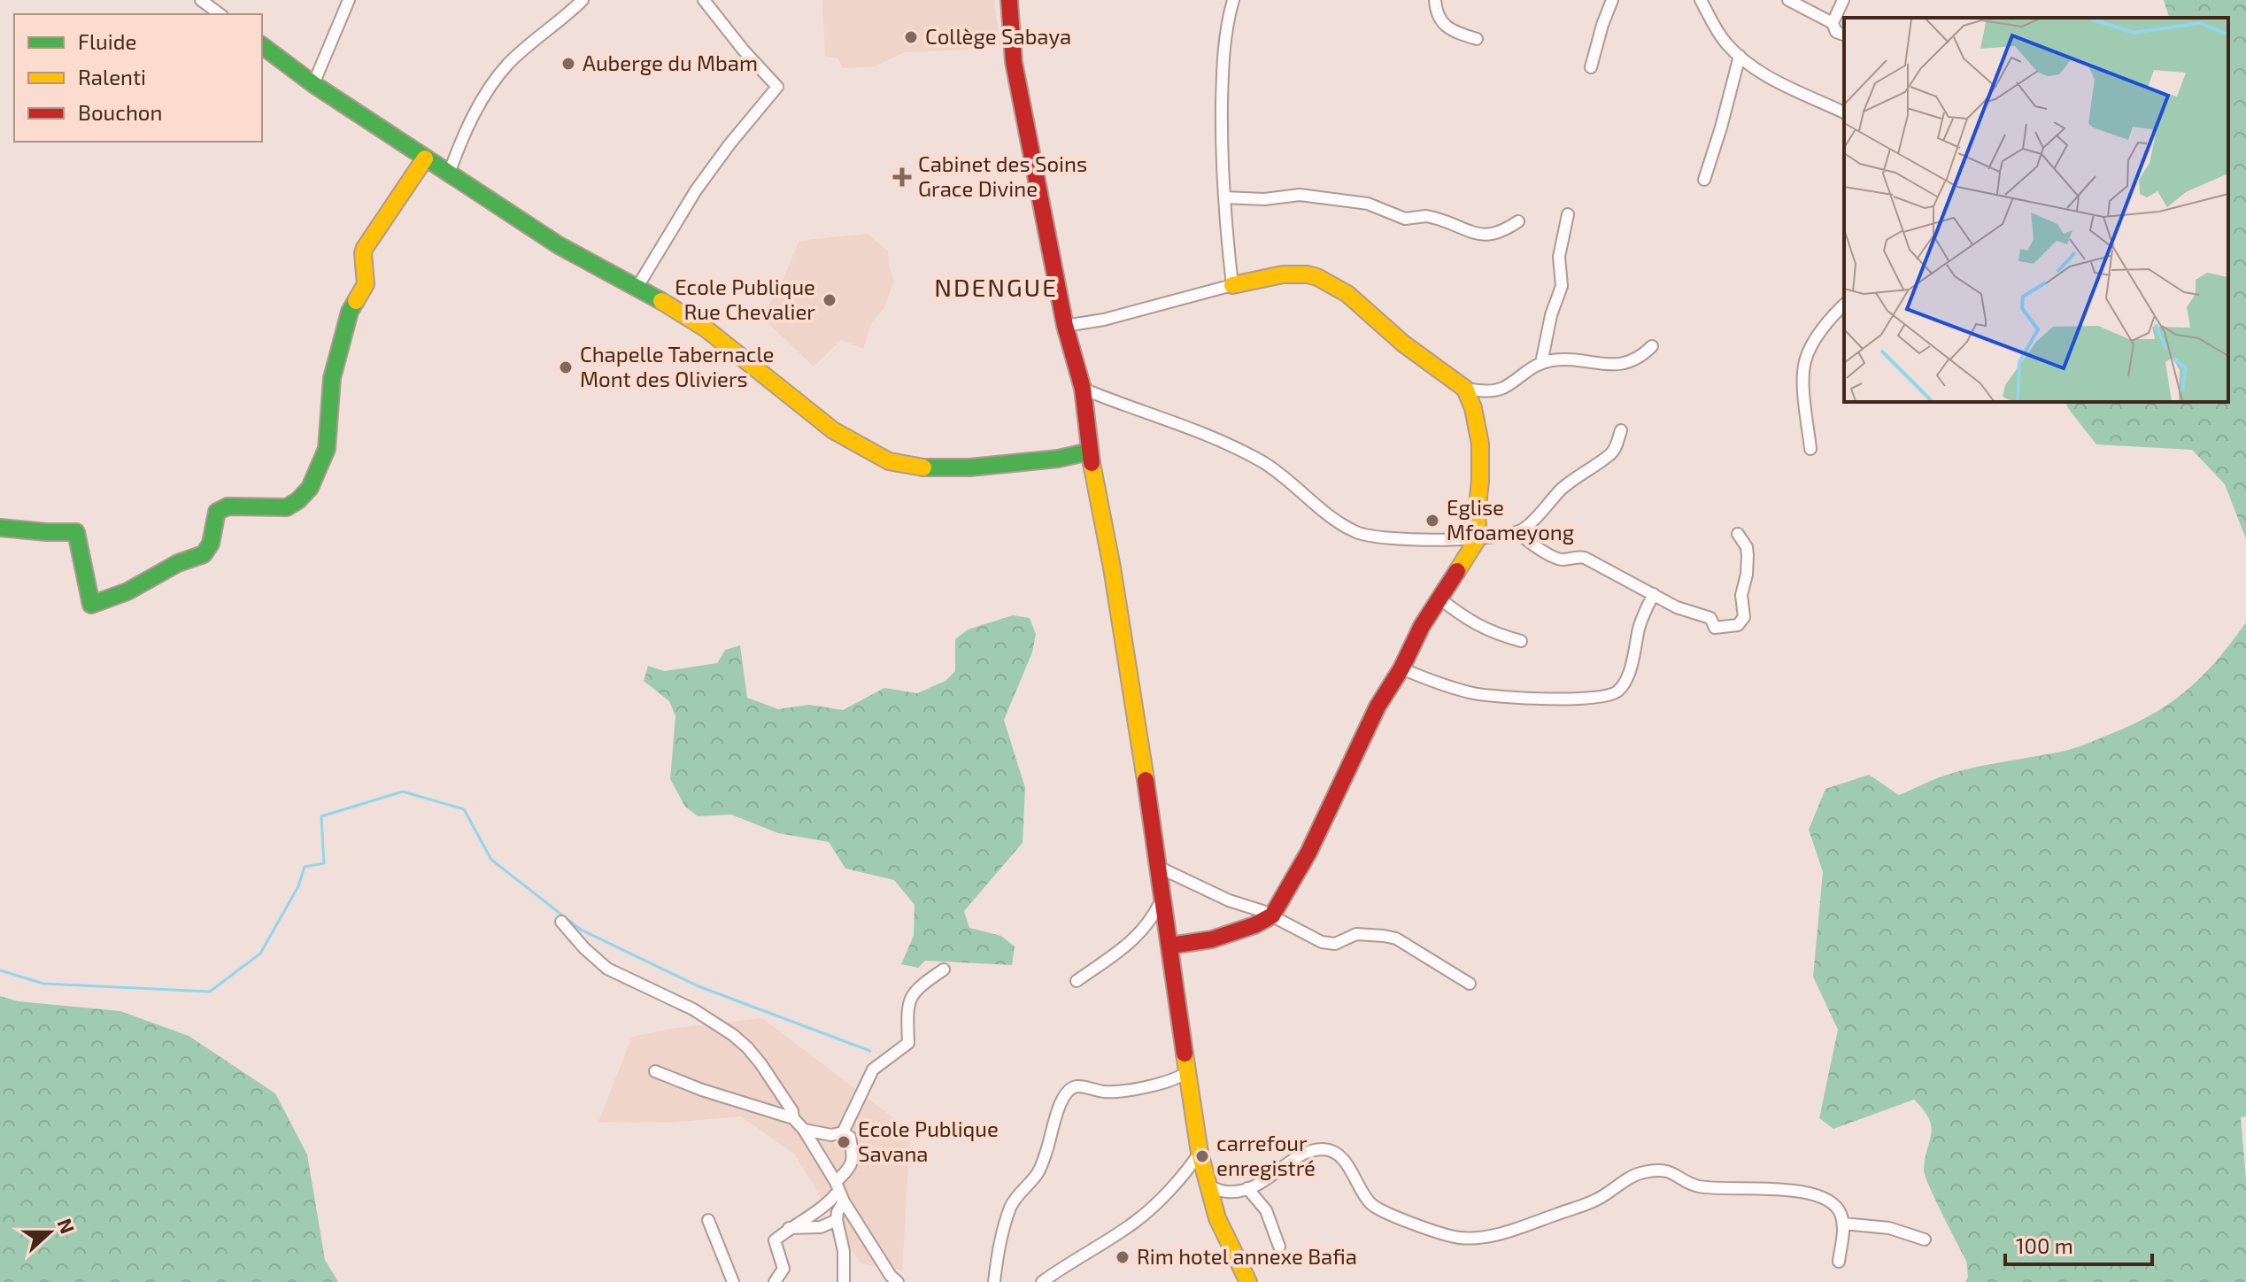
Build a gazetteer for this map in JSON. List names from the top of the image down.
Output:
{
  "districts": ["NDENGUE"],
  "places": {
    "other": [
      "Collège Sabaya",
      "Auberge du Mbam",
      "Ecole Publique Rue Chevalier",
      "Chapelle Tabernacle Mont des Oliviers",
      "Eglise Mfoameyong",
      "Ecole Publique Savana",
      "carrefour enregistré",
      "Rim hotel annexe Bafia"
    ],
    "health": ["Cabinet des Soins Grace Divine"]
  },
  "legend": ["Fluide", "Ralenti", "Bouchon"],
  "scale_bar": "100 m",
  "north": "right"
}
